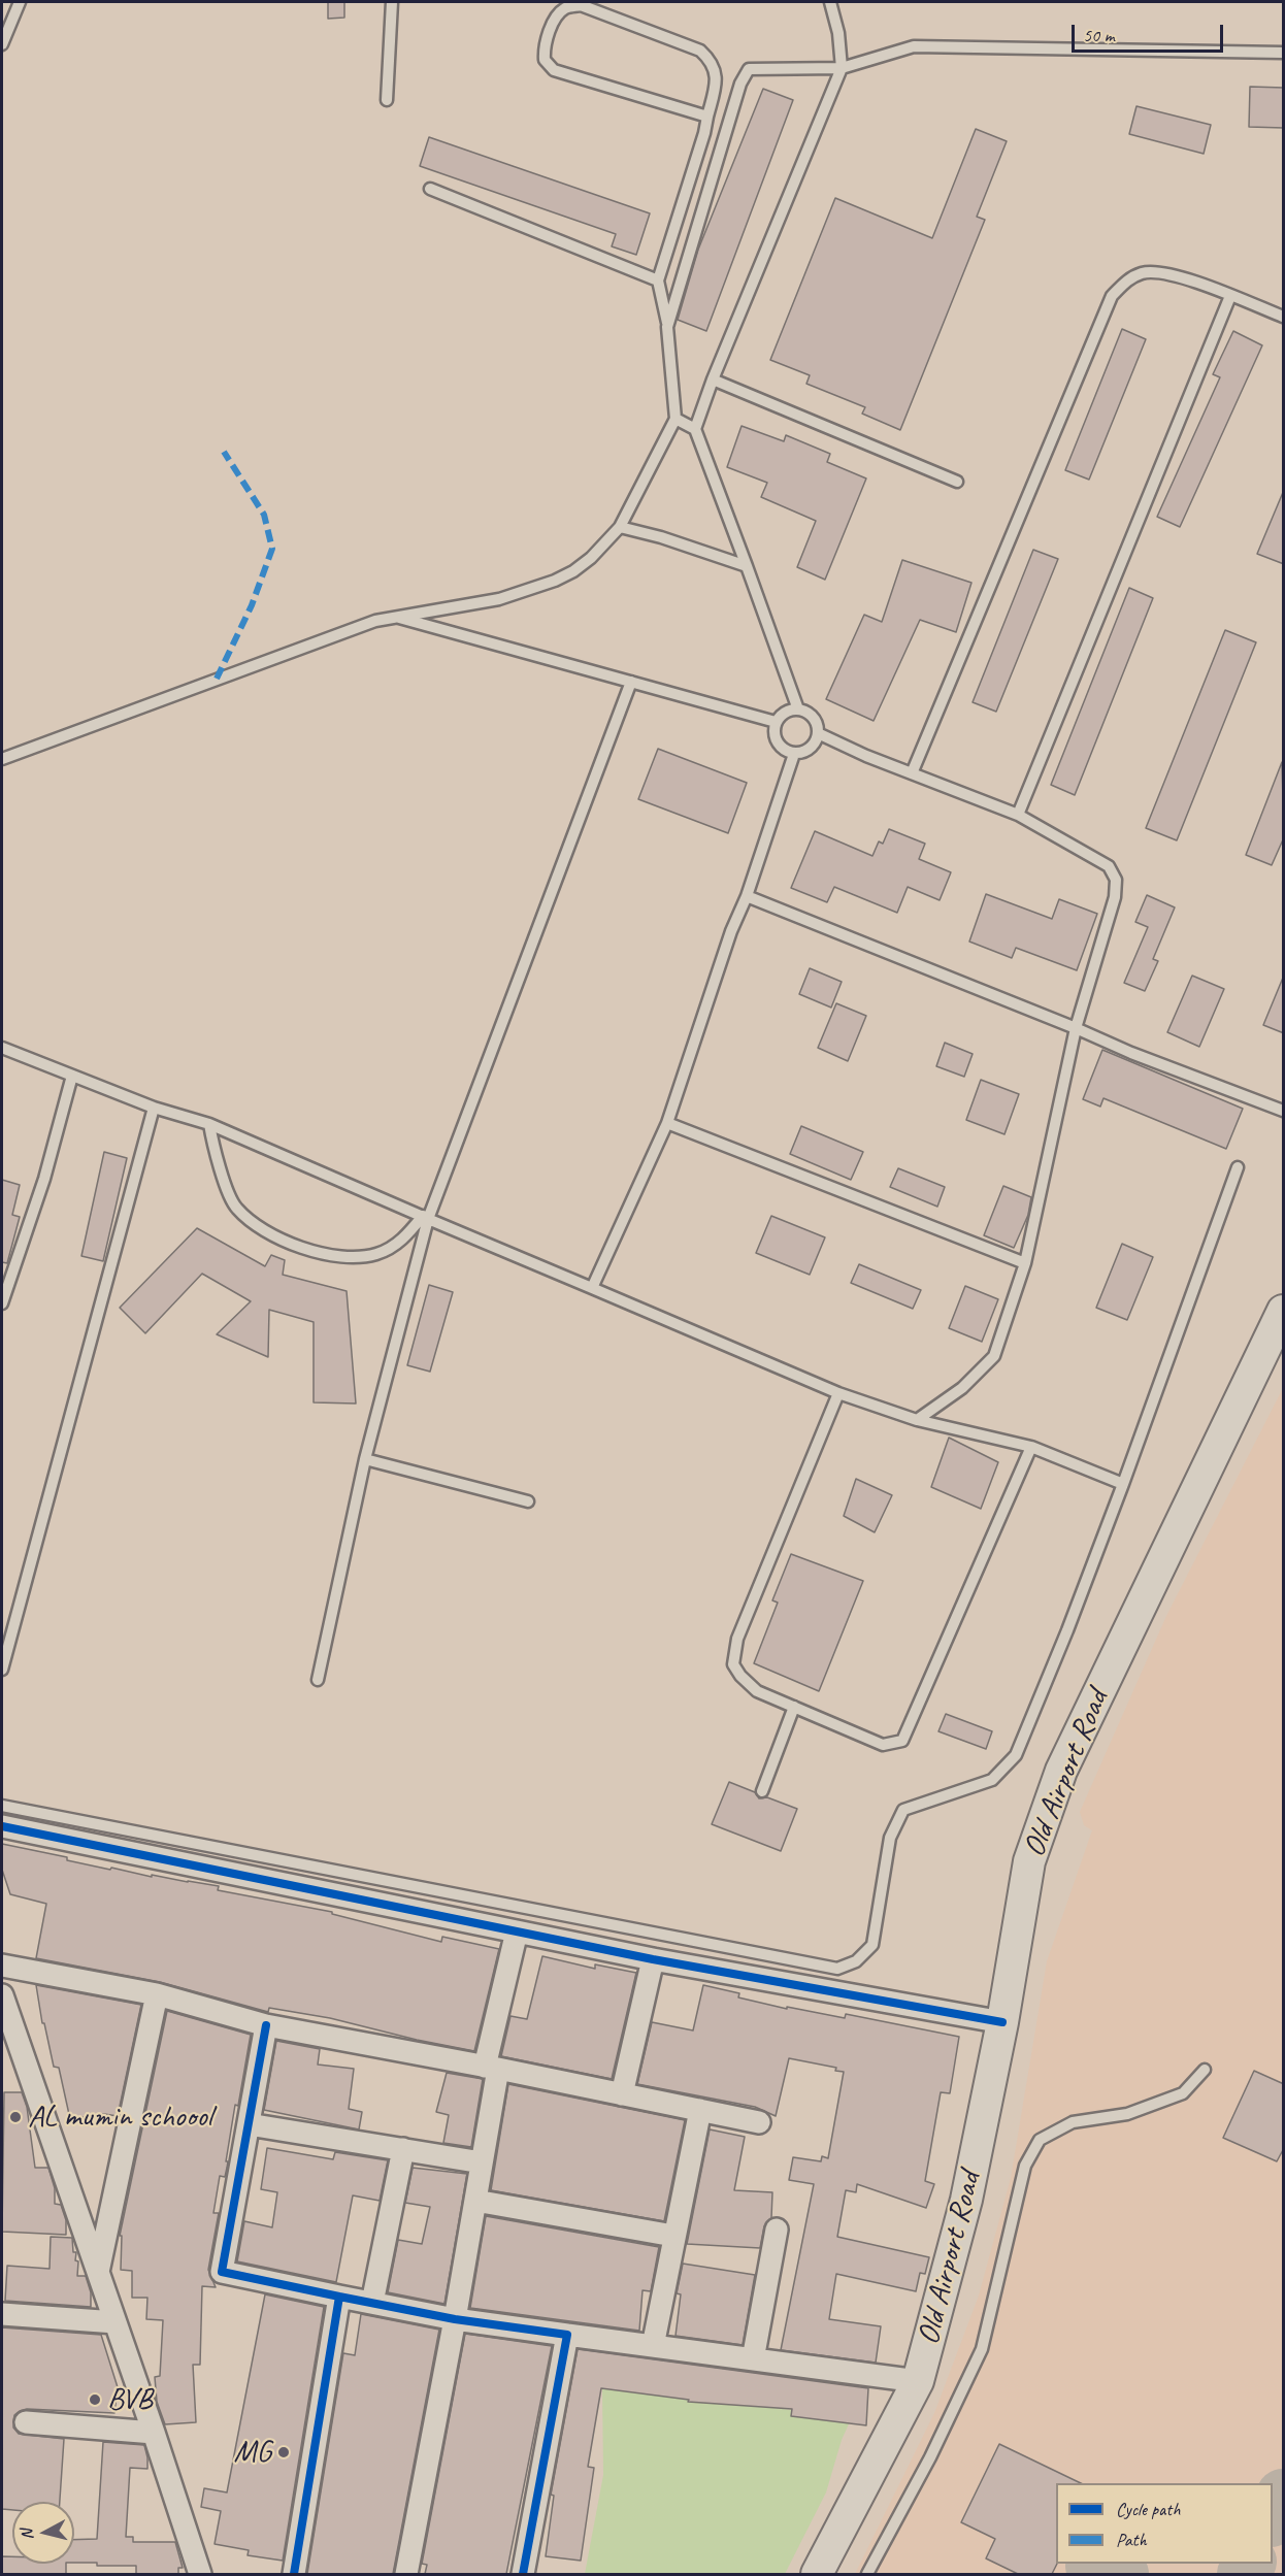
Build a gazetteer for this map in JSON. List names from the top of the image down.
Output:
{
  "streets": {
    "main road": ["Old Airport Road"]
  },
  "places": ["AL mumin schoool", "BVB", "MG"],
  "legend": ["Cycle path", "Path"],
  "scale_bar": "50 m",
  "north": "left"
}
